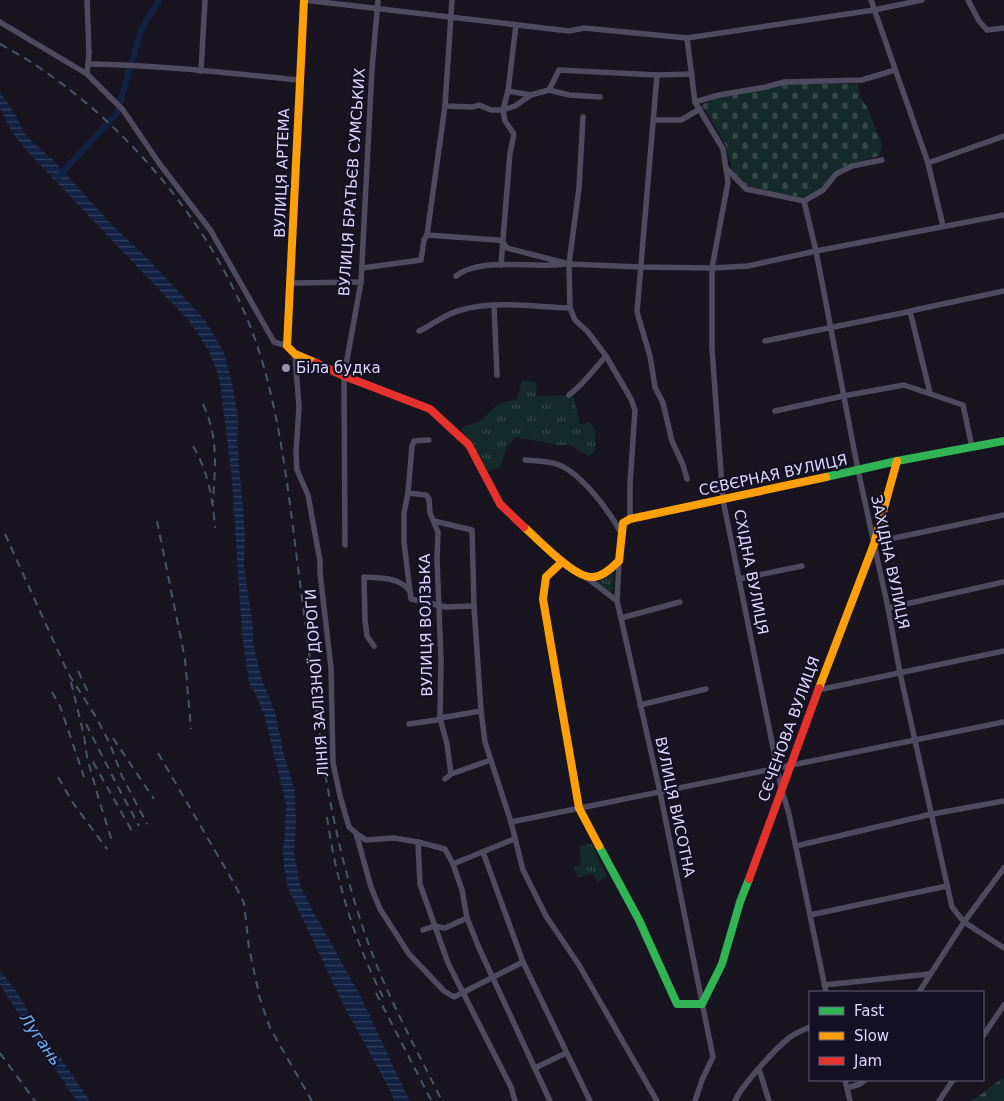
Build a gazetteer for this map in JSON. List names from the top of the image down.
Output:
{
  "streets": {
    "street": [
      "ВУЛИЦЯ АРТЕМА",
      "ВУЛИЦЯ БРАТЬЄВ СУМСЬКИХ",
      "СЄВЄРНАЯ ВУЛИЦЯ",
      "ЗАХІДНА ВУЛИЦЯ",
      "СХІДНА ВУЛИЦЯ",
      "ВУЛИЦЯ ВОЛЗЬКА",
      "ЛІНІЯ ЗАЛІЗНОЇ ДОРОГИ",
      "СЄЧЕНОВА ВУЛИЦЯ",
      "ВУЛИЦЯ ВИСОТНА"
    ]
  },
  "crossings": [
    ["СЄВЄРНАЯ ВУЛИЦЯ", "ЗАХІДНА ВУЛИЦЯ"],
    ["СЄВЄРНАЯ ВУЛИЦЯ", "СХІДНА ВУЛИЦЯ"],
    ["СЄВЄРНАЯ ВУЛИЦЯ", "СЄЧЕНОВА ВУЛИЦЯ"],
    ["ЗАХІДНА ВУЛИЦЯ", "СЄЧЕНОВА ВУЛИЦЯ"],
    ["СХІДНА ВУЛИЦЯ", "СЄЧЕНОВА ВУЛИЦЯ"],
    ["СЄЧЕНОВА ВУЛИЦЯ", "ВУЛИЦЯ ВИСОТНА"]
  ],
  "water": ["Лугань"],
  "places": ["Біла будка"],
  "legend": ["Fast", "Slow", "Jam"]
}
